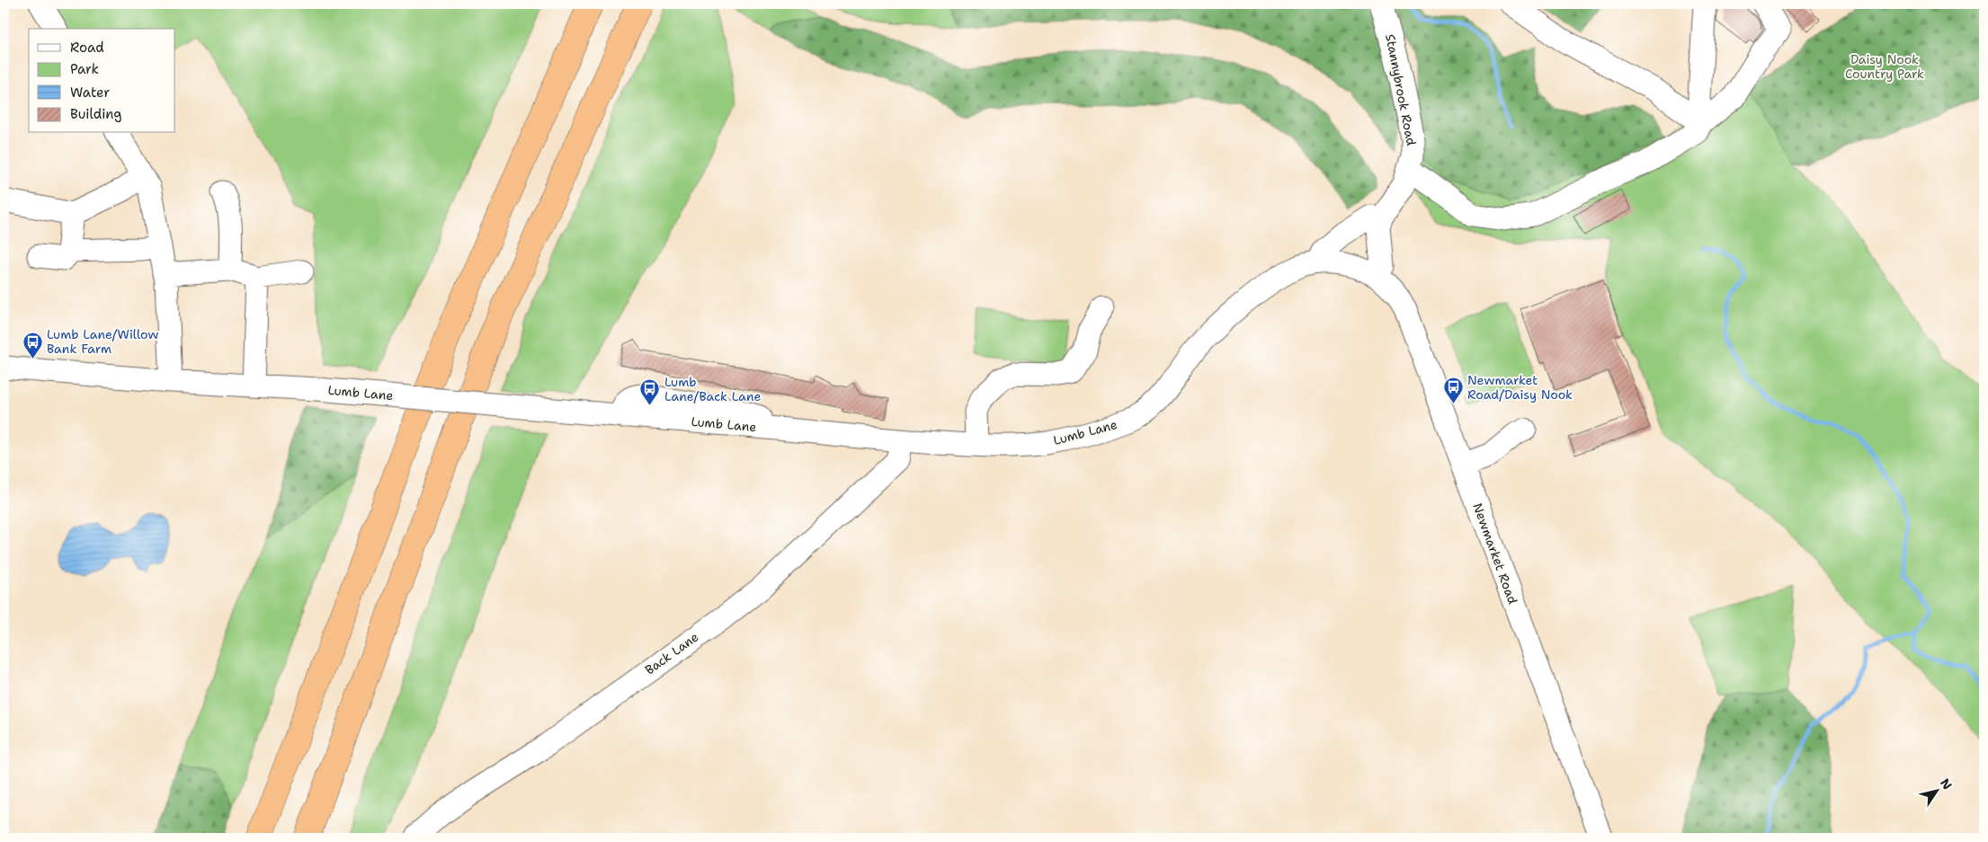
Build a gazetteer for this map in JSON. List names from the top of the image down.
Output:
{
  "streets": {
    "street": [
      "Stannybrook Road",
      "Lumb Lane",
      "Newmarket Road",
      "Back Lane"
    ]
  },
  "crossings": [
    ["Lumb Lane", "Newmarket Road"],
    ["Lumb Lane", "Back Lane"]
  ],
  "parks": ["Daisy Nook Country Park"],
  "places": {
    "bus stop": ["Lumb Lane/Willow Bank Farm", "Newmarket Road/Daisy Nook", "Lumb Lane/Back Lane"]
  },
  "legend": [
    "Road",
    "Park",
    "Water",
    "Building"
  ],
  "north": "top right"
}
